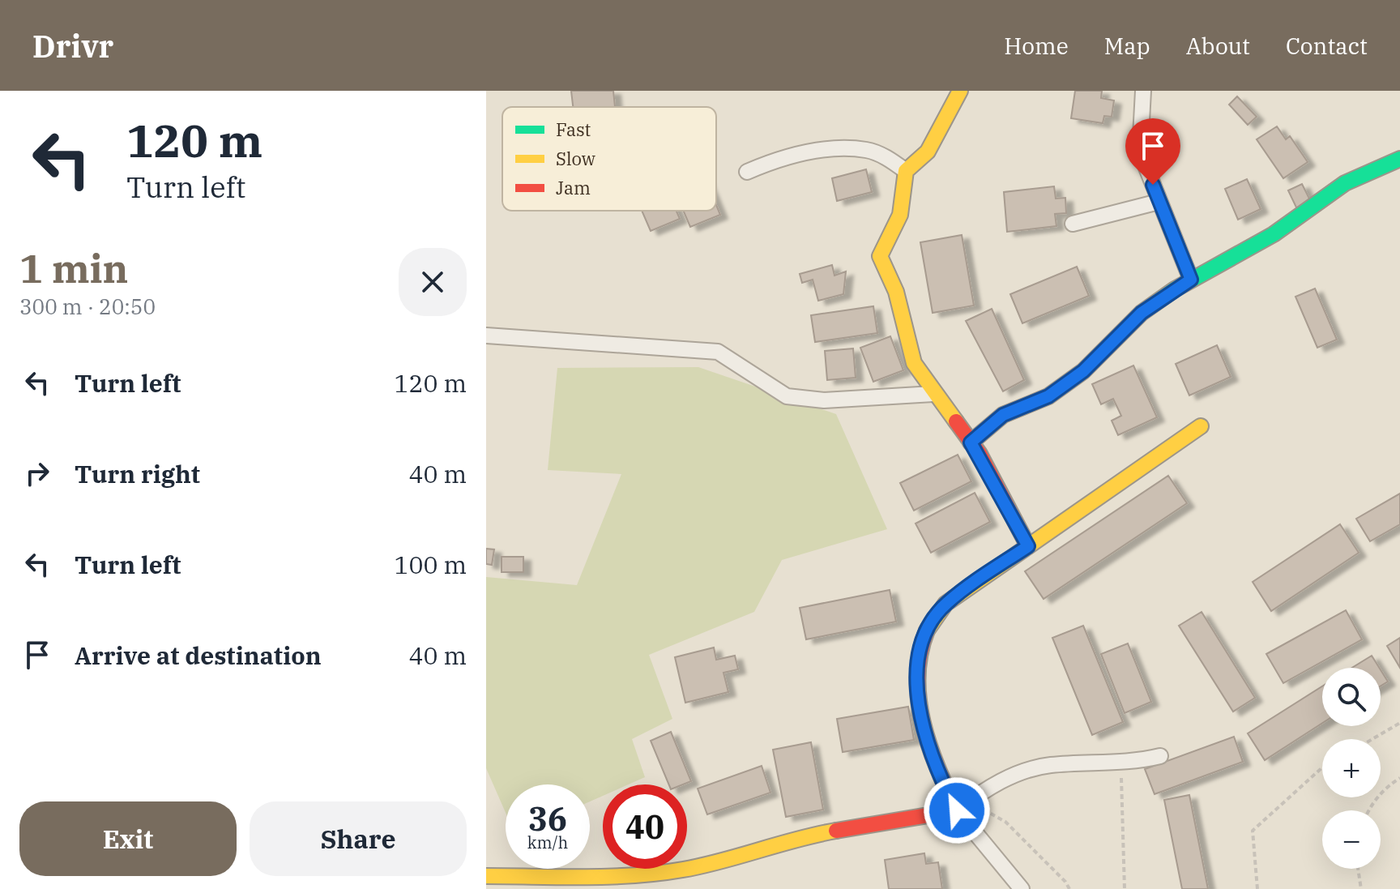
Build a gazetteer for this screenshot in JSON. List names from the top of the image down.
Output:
{
  "legend": ["Fast", "Slow", "Jam"],
  "page": {
    "header": "Drivr",
    "nav": [
      "Home",
      "Map",
      "About",
      "Contact"
    ],
    "turn": ["120 m", "Turn left"],
    "heading": ["1 min", "300 m · 20:50"],
    "list": [
      {
        "name": "Turn left",
        "value": "120 m"
      },
      {
        "name": "Turn right",
        "value": "40 m"
      },
      {
        "name": "Turn left",
        "value": "100 m"
      },
      {
        "name": "Arrive at destination",
        "value": "40 m"
      }
    ],
    "map_buttons": ["+", "−"],
    "speed": "36 km/h",
    "limit": "40",
    "buttons": ["Exit", "Share"]
  }
}
